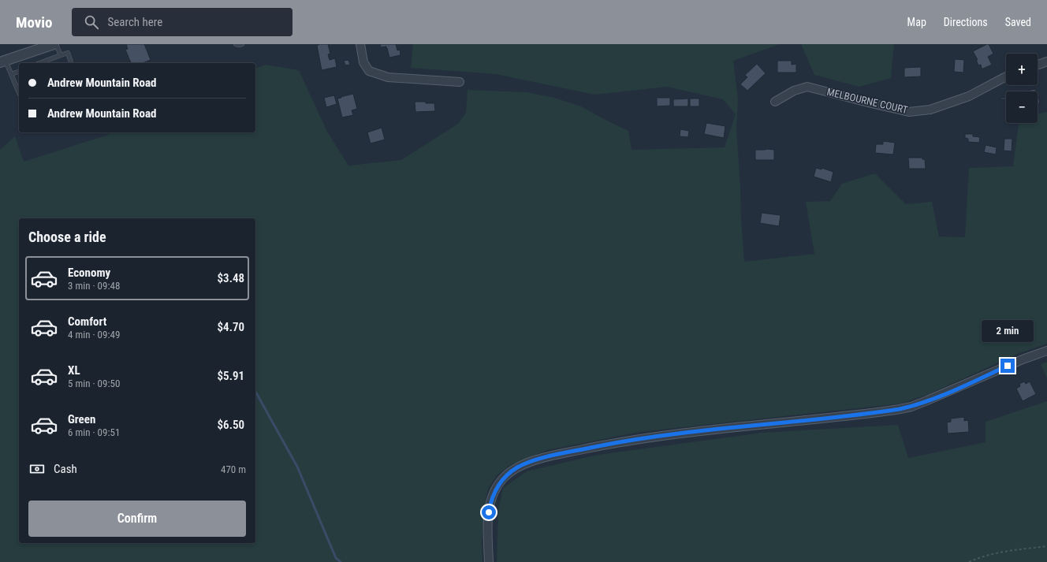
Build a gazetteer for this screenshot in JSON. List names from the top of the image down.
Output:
{
  "streets": {
    "street": ["MELBOURNE COURT"]
  },
  "page": {
    "header": "Movio",
    "search": "Search here",
    "nav": ["Map", "Directions", "Saved"],
    "map_buttons": ["+", "−"],
    "banner": ["Andrew Mountain Road", "Andrew Mountain Road"],
    "heading": "Choose a ride",
    "list": [
      {
        "name": "Economy",
        "note": "3 min · 09:48",
        "value": "$3.48"
      },
      {
        "name": "Comfort",
        "note": "4 min · 09:49",
        "value": "$4.70"
      },
      {
        "name": "XL",
        "note": "5 min · 09:50",
        "value": "$5.91"
      },
      {
        "name": "Green",
        "note": "6 min · 09:51",
        "value": "$6.50"
      }
    ],
    "bubble": "2 min",
    "pay": ["Cash", "470 m"],
    "buttons": "Confirm"
  }
}
